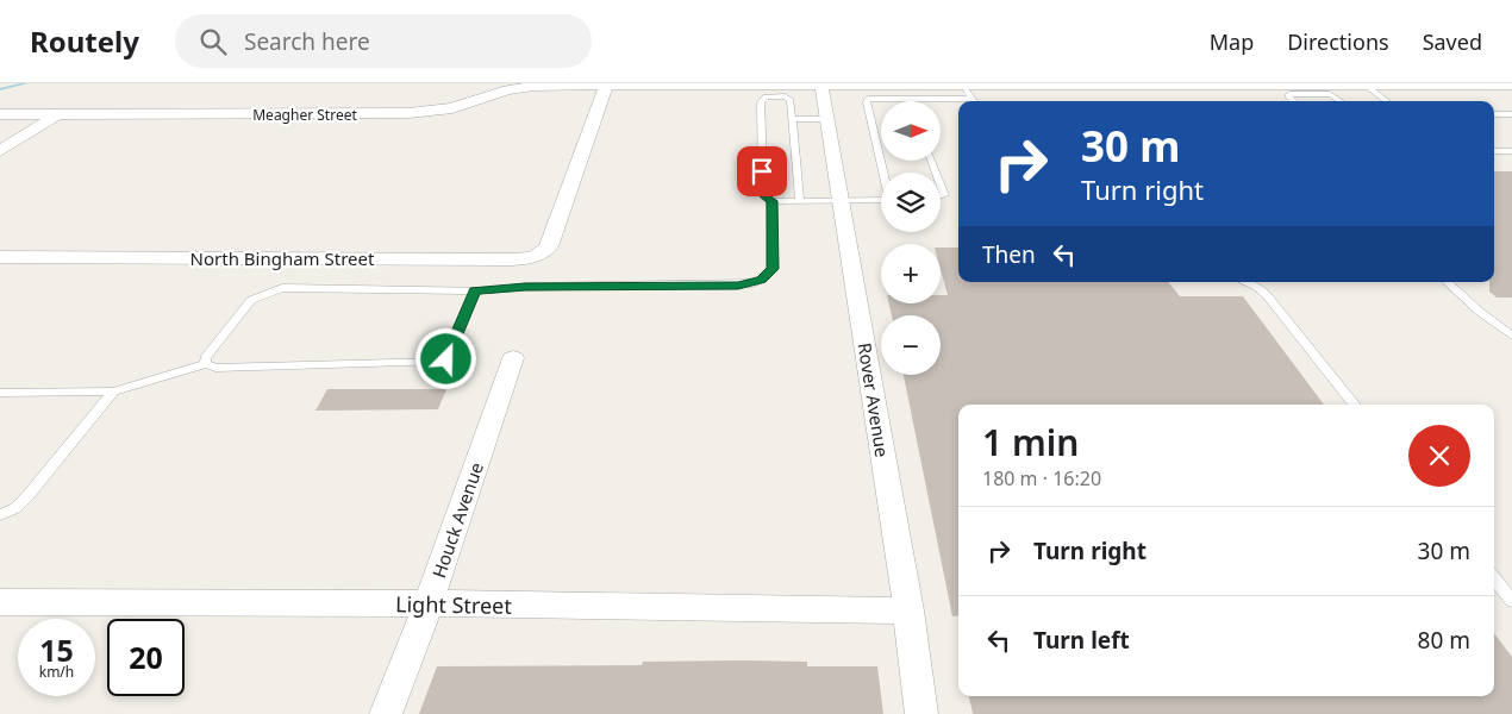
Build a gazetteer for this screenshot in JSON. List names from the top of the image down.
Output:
{
  "streets": {
    "street": [
      "Meagher Street",
      "North Bingham Street",
      "Rover Avenue",
      "Houck Avenue",
      "Light Street"
    ]
  },
  "crossings": [
    ["Meagher Street", "North Bingham Street"],
    ["Meagher Street", "Rover Avenue"],
    ["Rover Avenue", "Light Street"],
    ["Houck Avenue", "Light Street"]
  ],
  "north": "right",
  "page": {
    "header": "Routely",
    "search": "Search here",
    "nav": ["Map", "Directions", "Saved"],
    "map_buttons": ["+", "−"],
    "turn": ["30 m", "Turn right"],
    "then": "Then",
    "heading": ["1 min", "180 m · 16:20"],
    "list": [
      {
        "name": "Turn right",
        "value": "30 m"
      },
      {
        "name": "Turn left",
        "value": "80 m"
      }
    ],
    "speed": "15 km/h",
    "limit": "20"
  }
}
